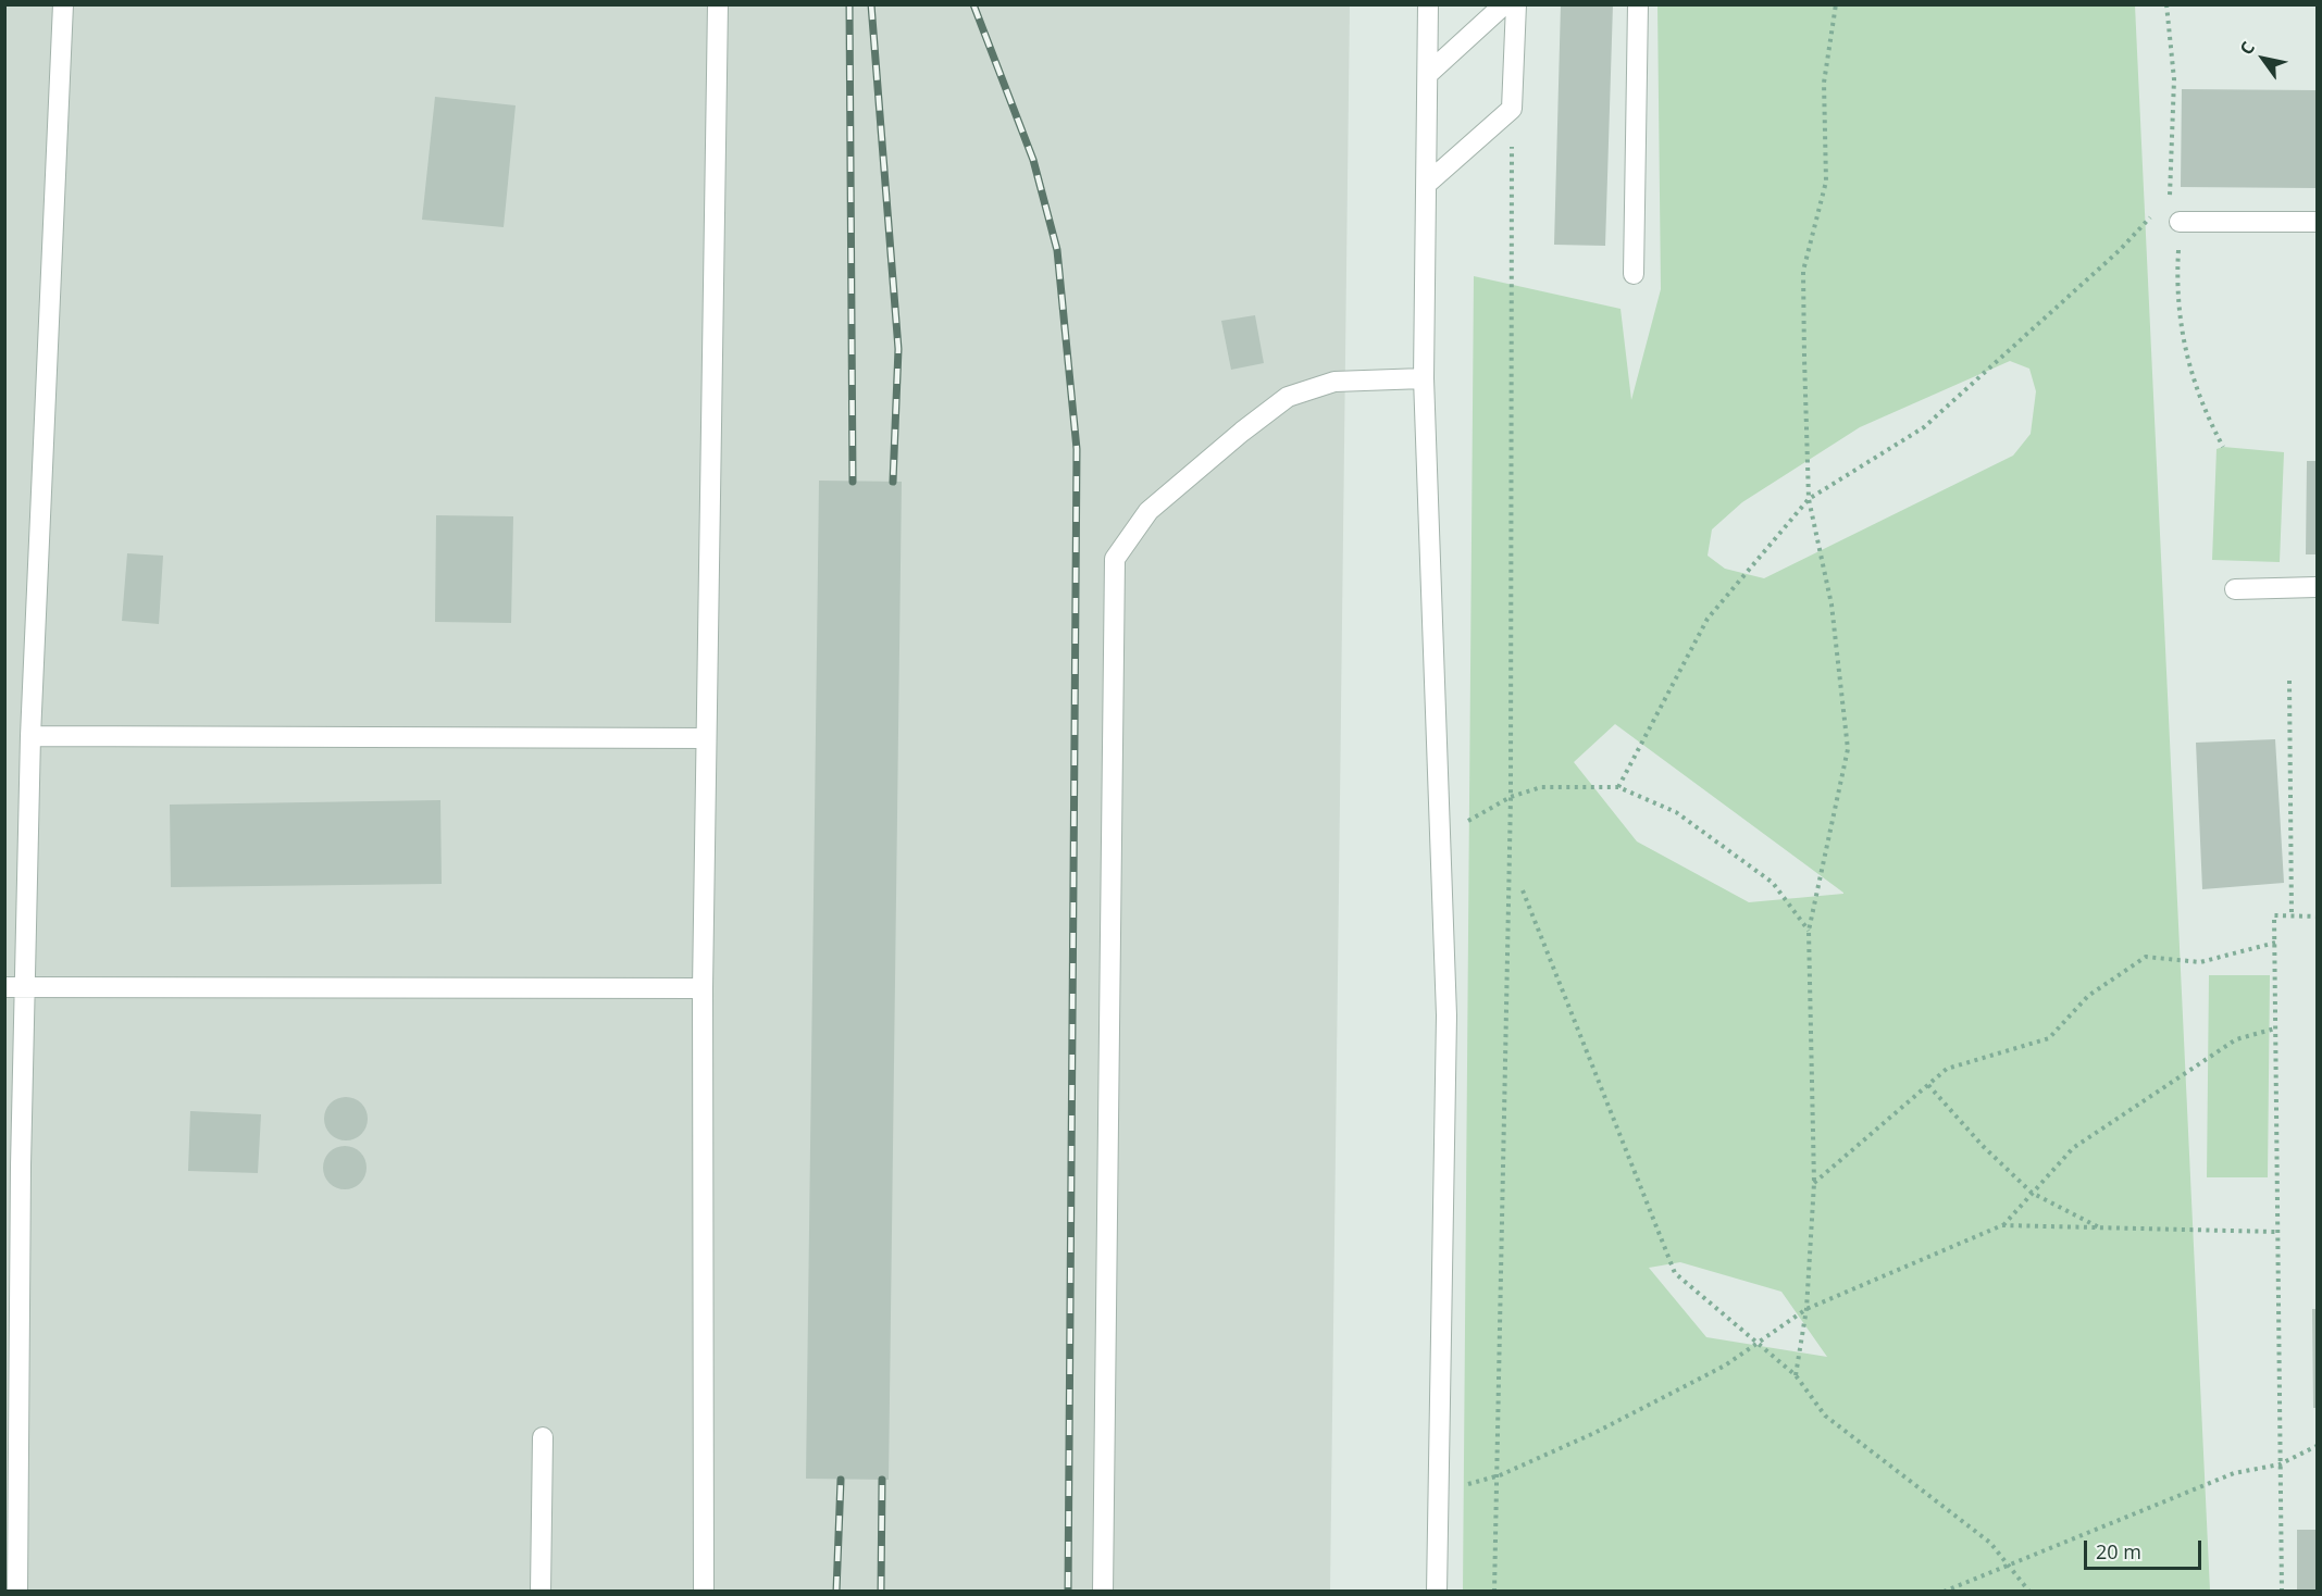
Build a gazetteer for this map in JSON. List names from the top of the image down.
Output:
{
  "scale_bar": "20 m",
  "north": "top left"
}
